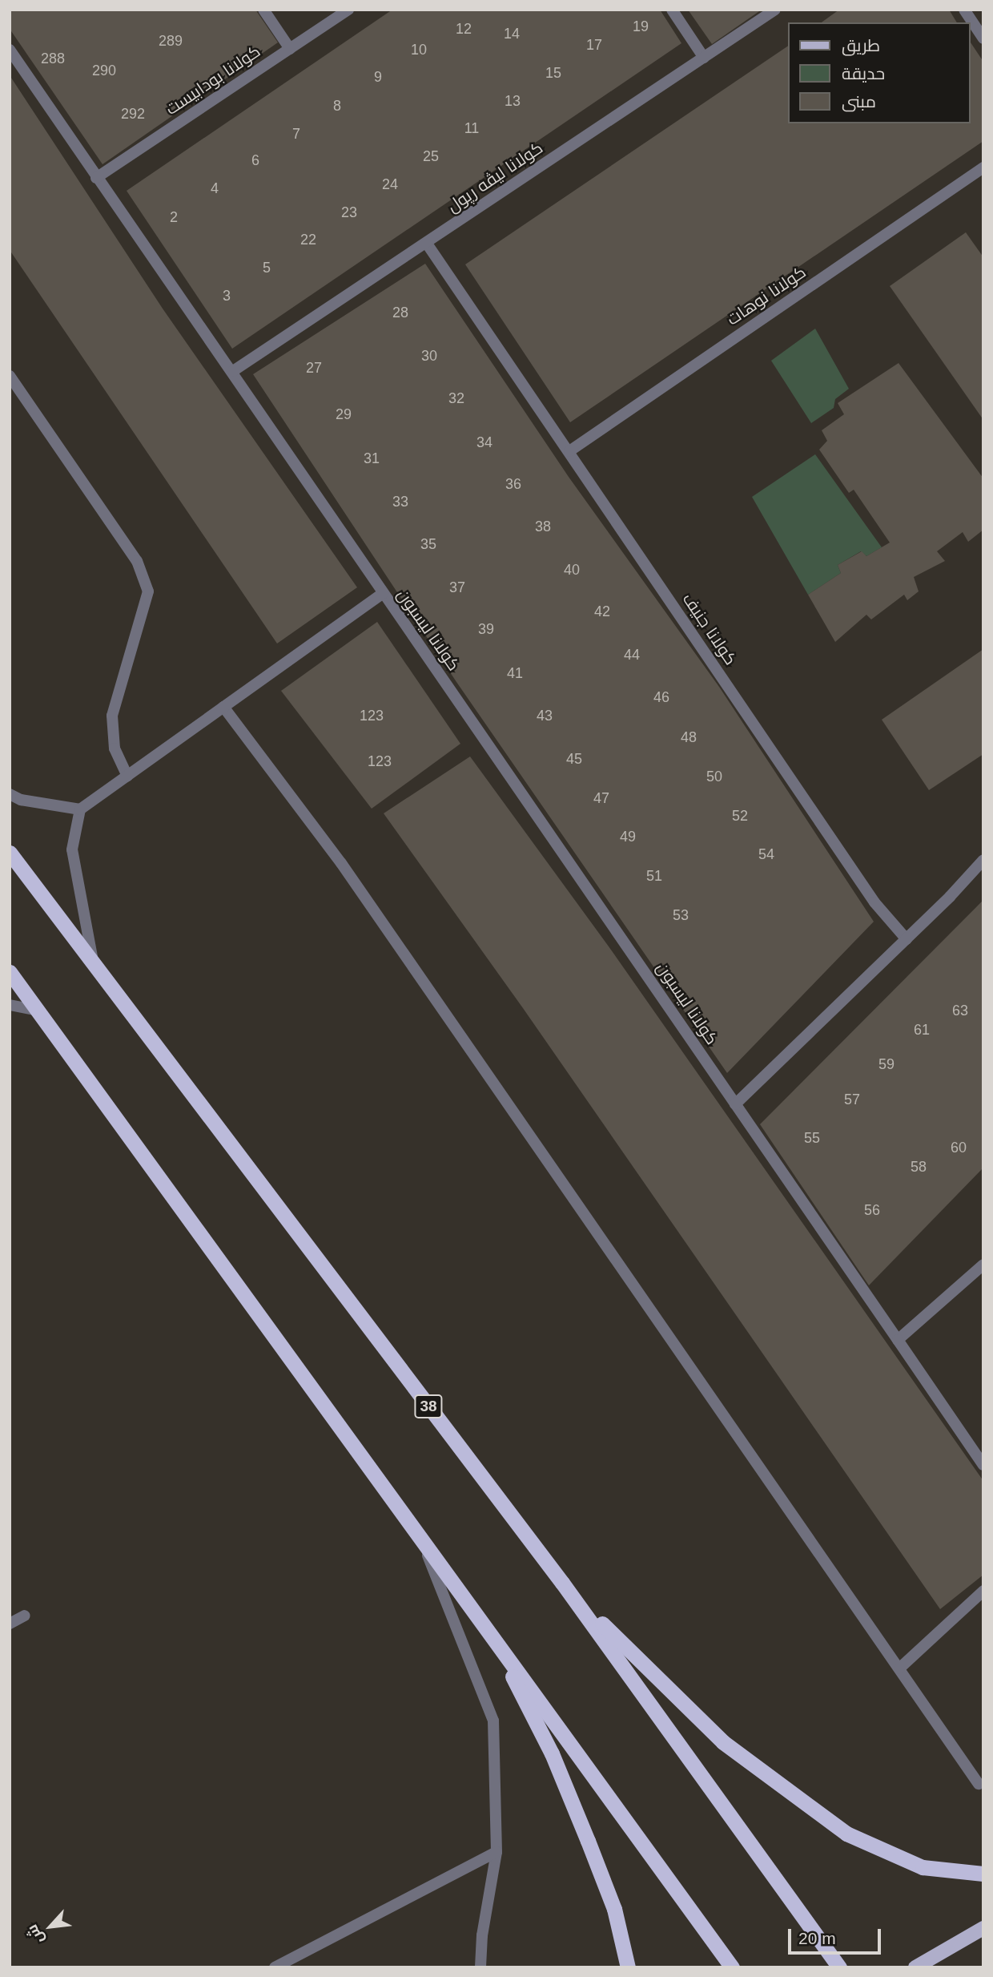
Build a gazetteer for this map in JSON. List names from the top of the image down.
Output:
{
  "streets": {
    "highway": ["38"],
    "street": [
      "كولانا بودابيست",
      "كولانا ليڤه رپول",
      "كولانا نوهات",
      "كولانا جنيف",
      "كولانا ليسبون"
    ]
  },
  "crossings": [
    ["كولانا بودابيست", "كولانا ليسبون"],
    ["كولانا ليڤه رپول", "كولانا جنيف"],
    ["كولانا ليڤه رپول", "كولانا ليسبون"],
    ["كولانا نوهات", "كولانا جنيف"]
  ],
  "house_numbers": [
    "19",
    "12",
    "14",
    "289",
    "17",
    "10",
    "288",
    "290",
    "15",
    "9",
    "13",
    "8",
    "292",
    "11",
    "7",
    "25",
    "6",
    "24",
    "4",
    "23",
    "2",
    "22",
    "5",
    "3",
    "28",
    "30",
    "27",
    "32",
    "29",
    "34",
    "31",
    "36",
    "33",
    "38",
    "35",
    "40",
    "37",
    "42",
    "39",
    "44",
    "41",
    "46",
    "123",
    "43",
    "48",
    "45",
    "123",
    "50",
    "47",
    "52",
    "49",
    "54",
    "51",
    "53",
    "63",
    "61",
    "59",
    "57",
    "55",
    "60",
    "58",
    "56"
  ],
  "legend": ["طريق", "حديقة", "مبنى"],
  "scale_bar": "20 m",
  "north": "bottom left"
}
